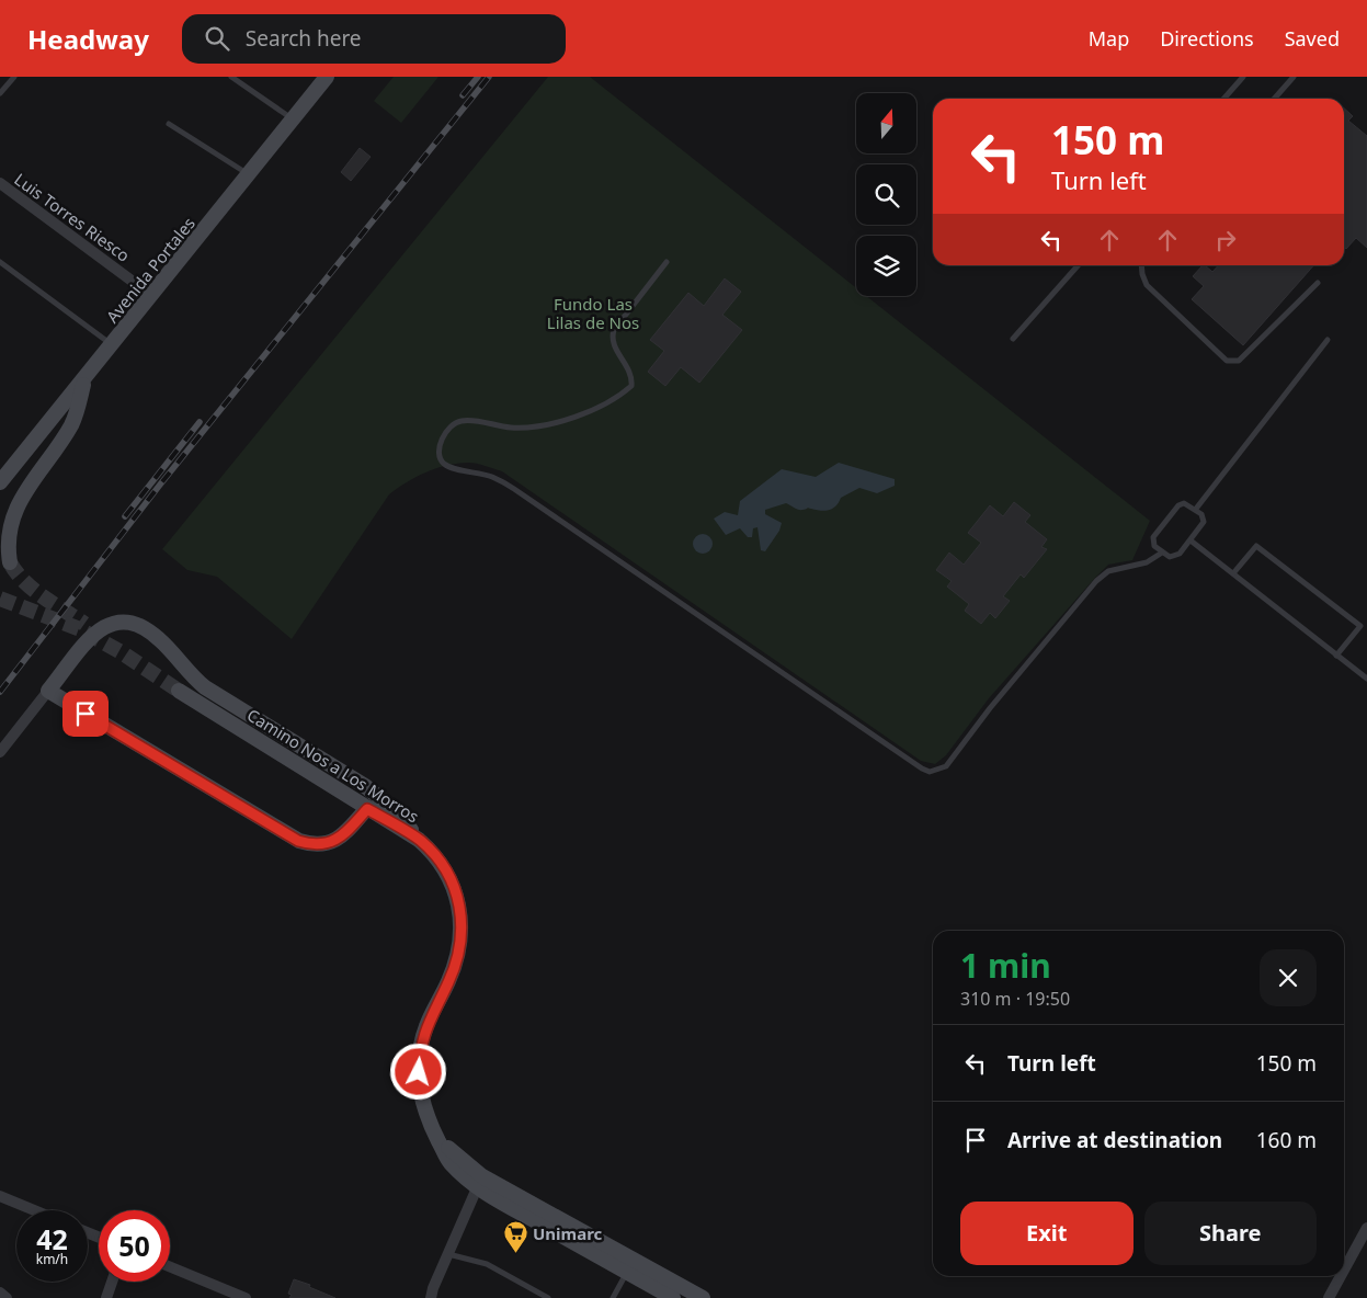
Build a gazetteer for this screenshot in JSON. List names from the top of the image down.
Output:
{
  "streets": {
    "main road": ["Avenida Portales", "Camino Nos a Los Morros"],
    "street": ["Luis Torres Riesco"]
  },
  "crossings": [
    ["Luis Torres Riesco", "Avenida Portales"]
  ],
  "parks": ["Fundo Las Lilas de Nos"],
  "places": {
    "supermarket": ["Unimarc"]
  },
  "north": "top",
  "page": {
    "header": "Headway",
    "search": "Search here",
    "nav": ["Map", "Directions", "Saved"],
    "turn": ["150 m", "Turn left"],
    "heading": ["1 min", "310 m · 19:50"],
    "list": [
      {
        "name": "Turn left",
        "value": "150 m"
      },
      {
        "name": "Arrive at destination",
        "value": "160 m"
      }
    ],
    "buttons": ["Exit", "Share"],
    "speed": "42 km/h",
    "limit": "50"
  }
}
